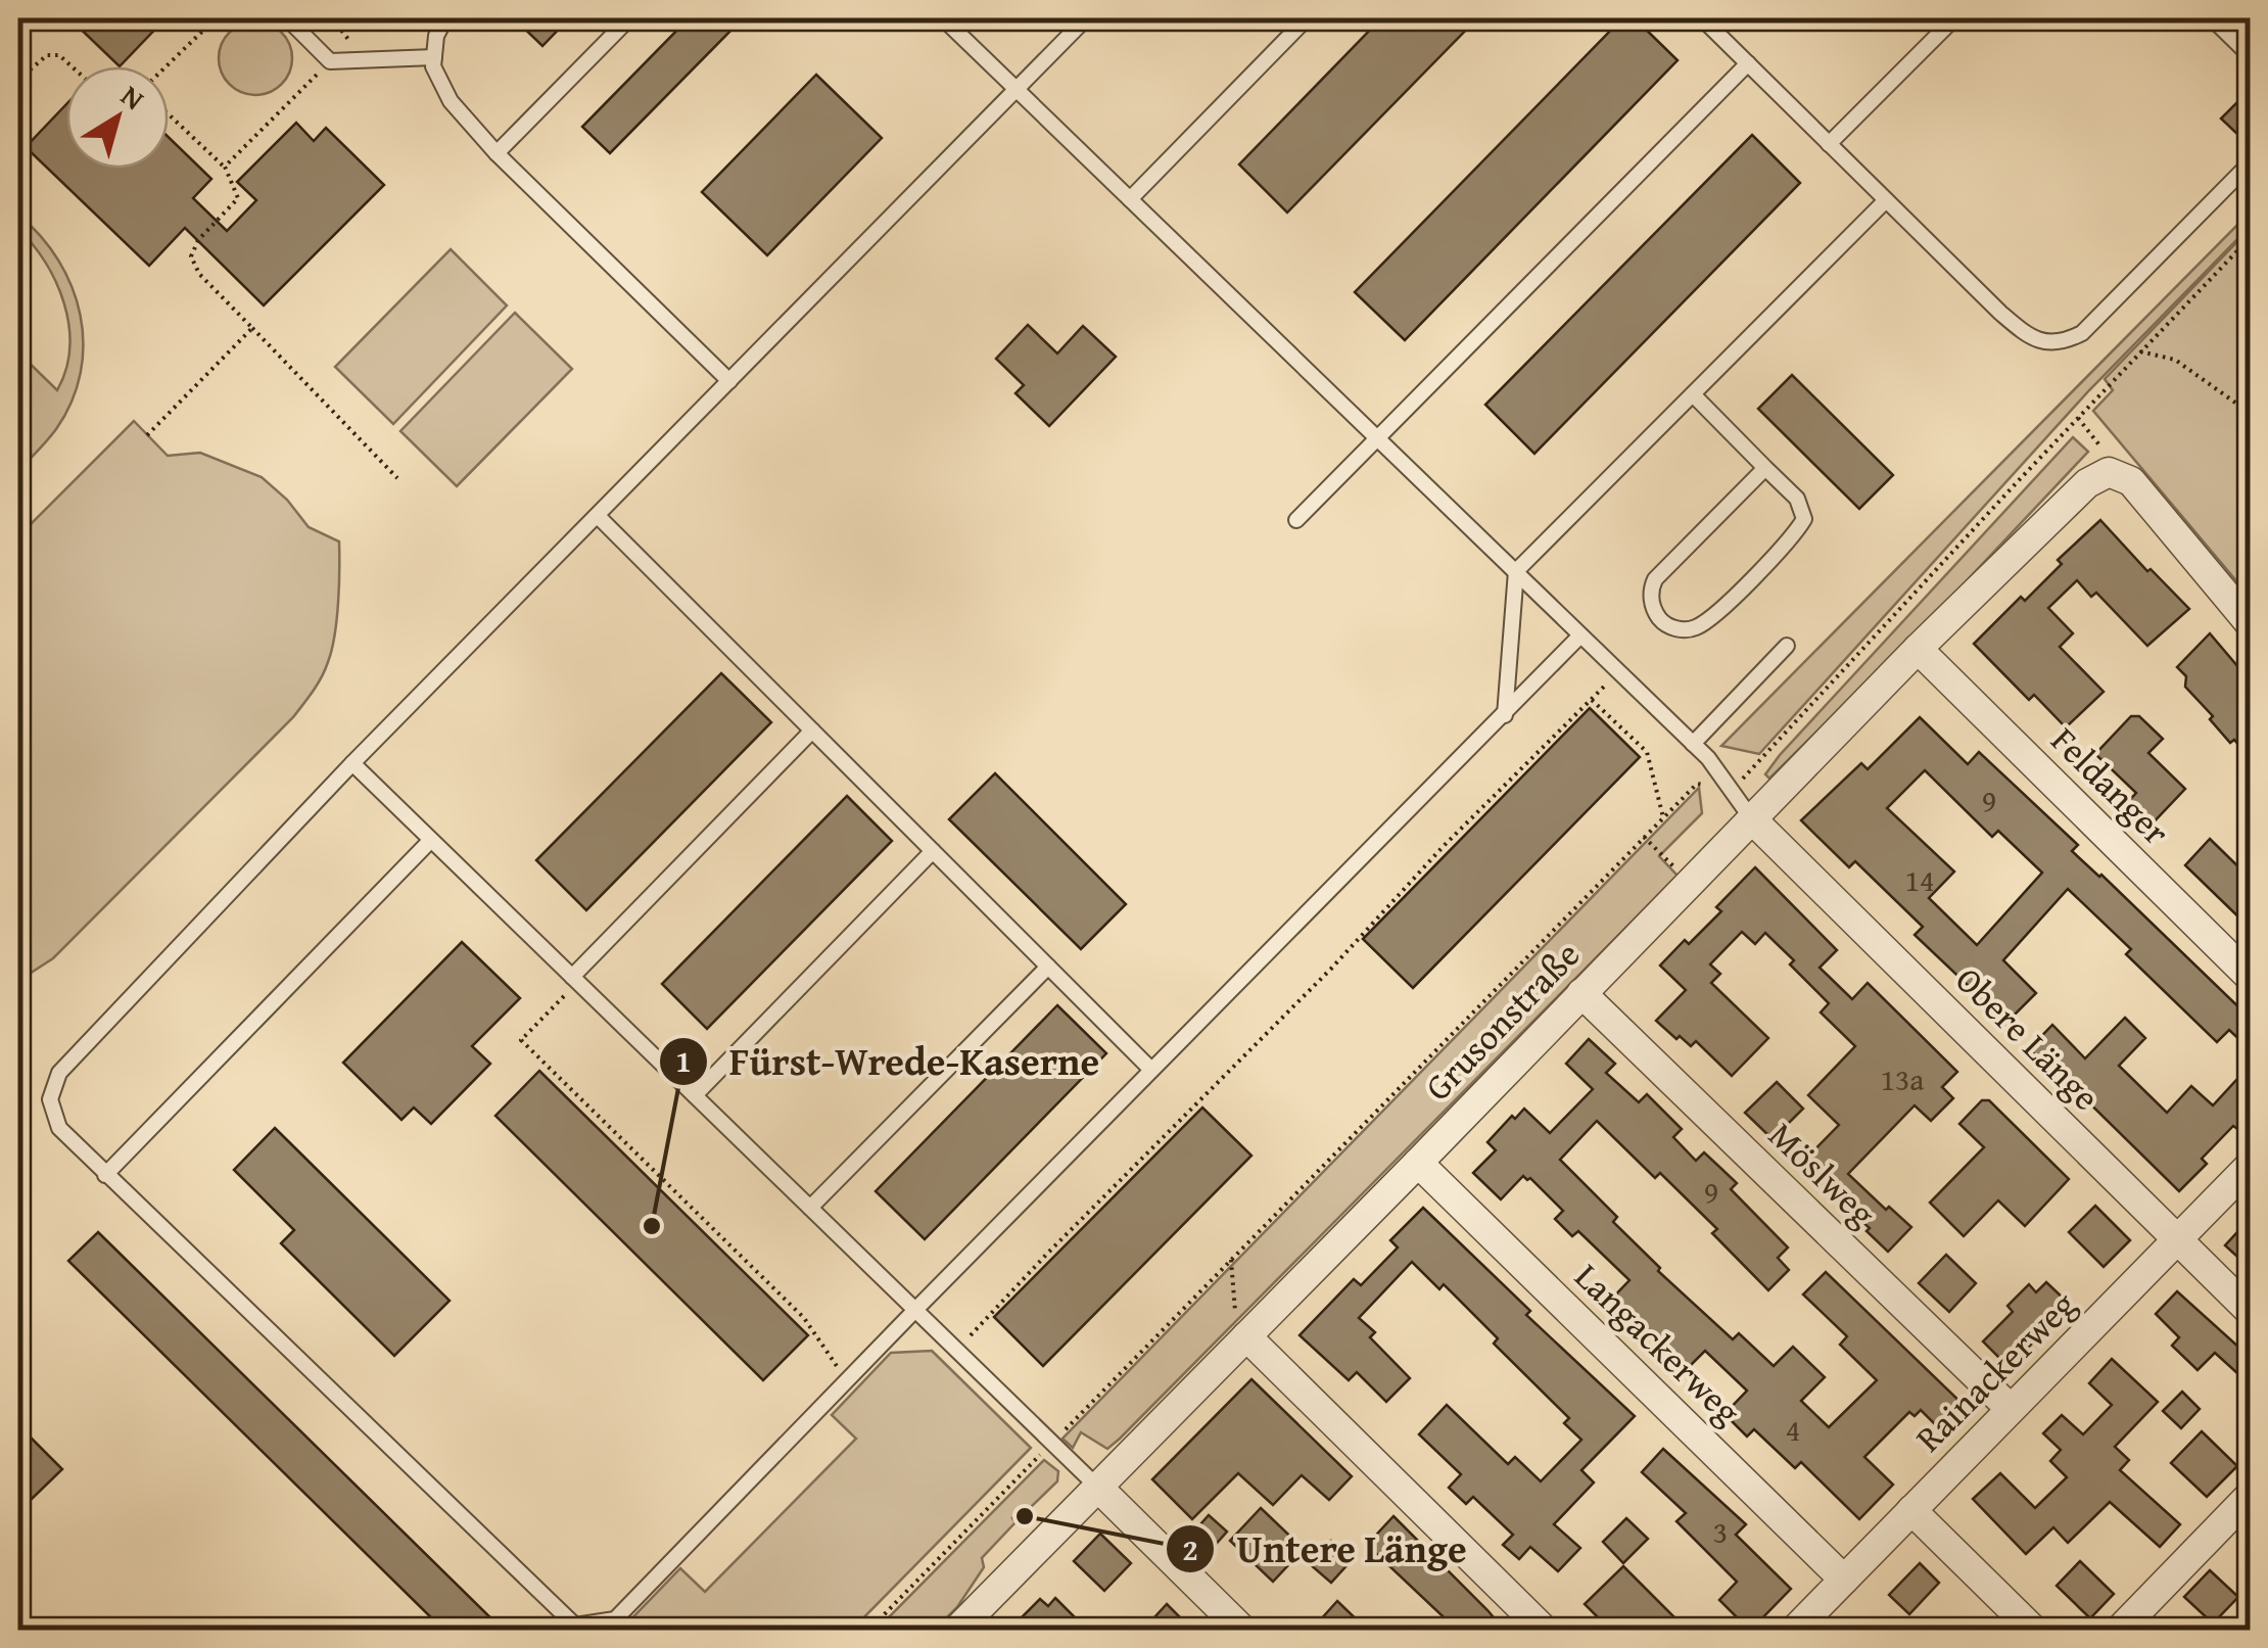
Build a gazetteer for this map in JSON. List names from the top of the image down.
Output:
{
  "streets": {
    "street": [
      "Feldanger",
      "Grusonstraße",
      "Obere Länge",
      "Möslweg",
      "Langackerweg",
      "Rainackerweg"
    ]
  },
  "crossings": [
    ["Feldanger", "Grusonstraße"],
    ["Grusonstraße", "Obere Länge"],
    ["Grusonstraße", "Möslweg"],
    ["Grusonstraße", "Langackerweg"],
    ["Obere Länge", "Rainackerweg"],
    ["Möslweg", "Rainackerweg"],
    ["Langackerweg", "Rainackerweg"]
  ],
  "places": ["Fürst-Wrede-Kaserne", "Untere Länge"],
  "house_numbers": [
    "9",
    "14",
    "13a",
    "9",
    "4",
    "3"
  ],
  "north": "top right"
}
